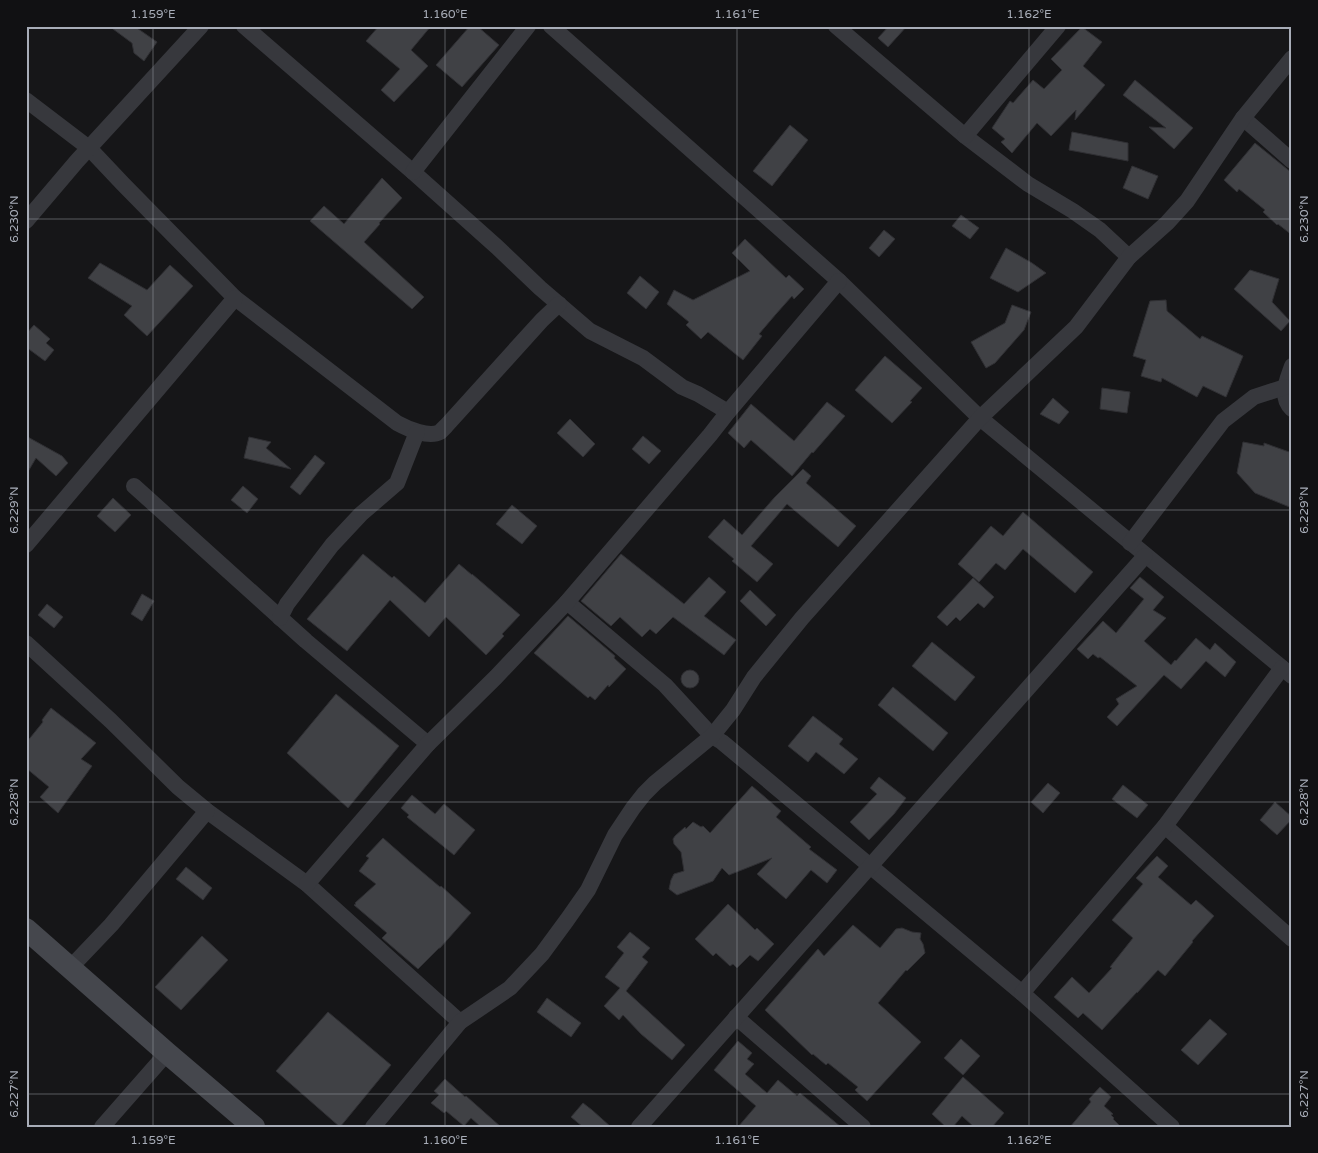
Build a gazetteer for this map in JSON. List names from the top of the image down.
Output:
{
  "coordinates": [
    "1.159°E",
    "1.160°E",
    "1.161°E",
    "1.162°E",
    "6.230°N",
    "6.229°N",
    "6.228°N",
    "6.227°N"
  ]
}
